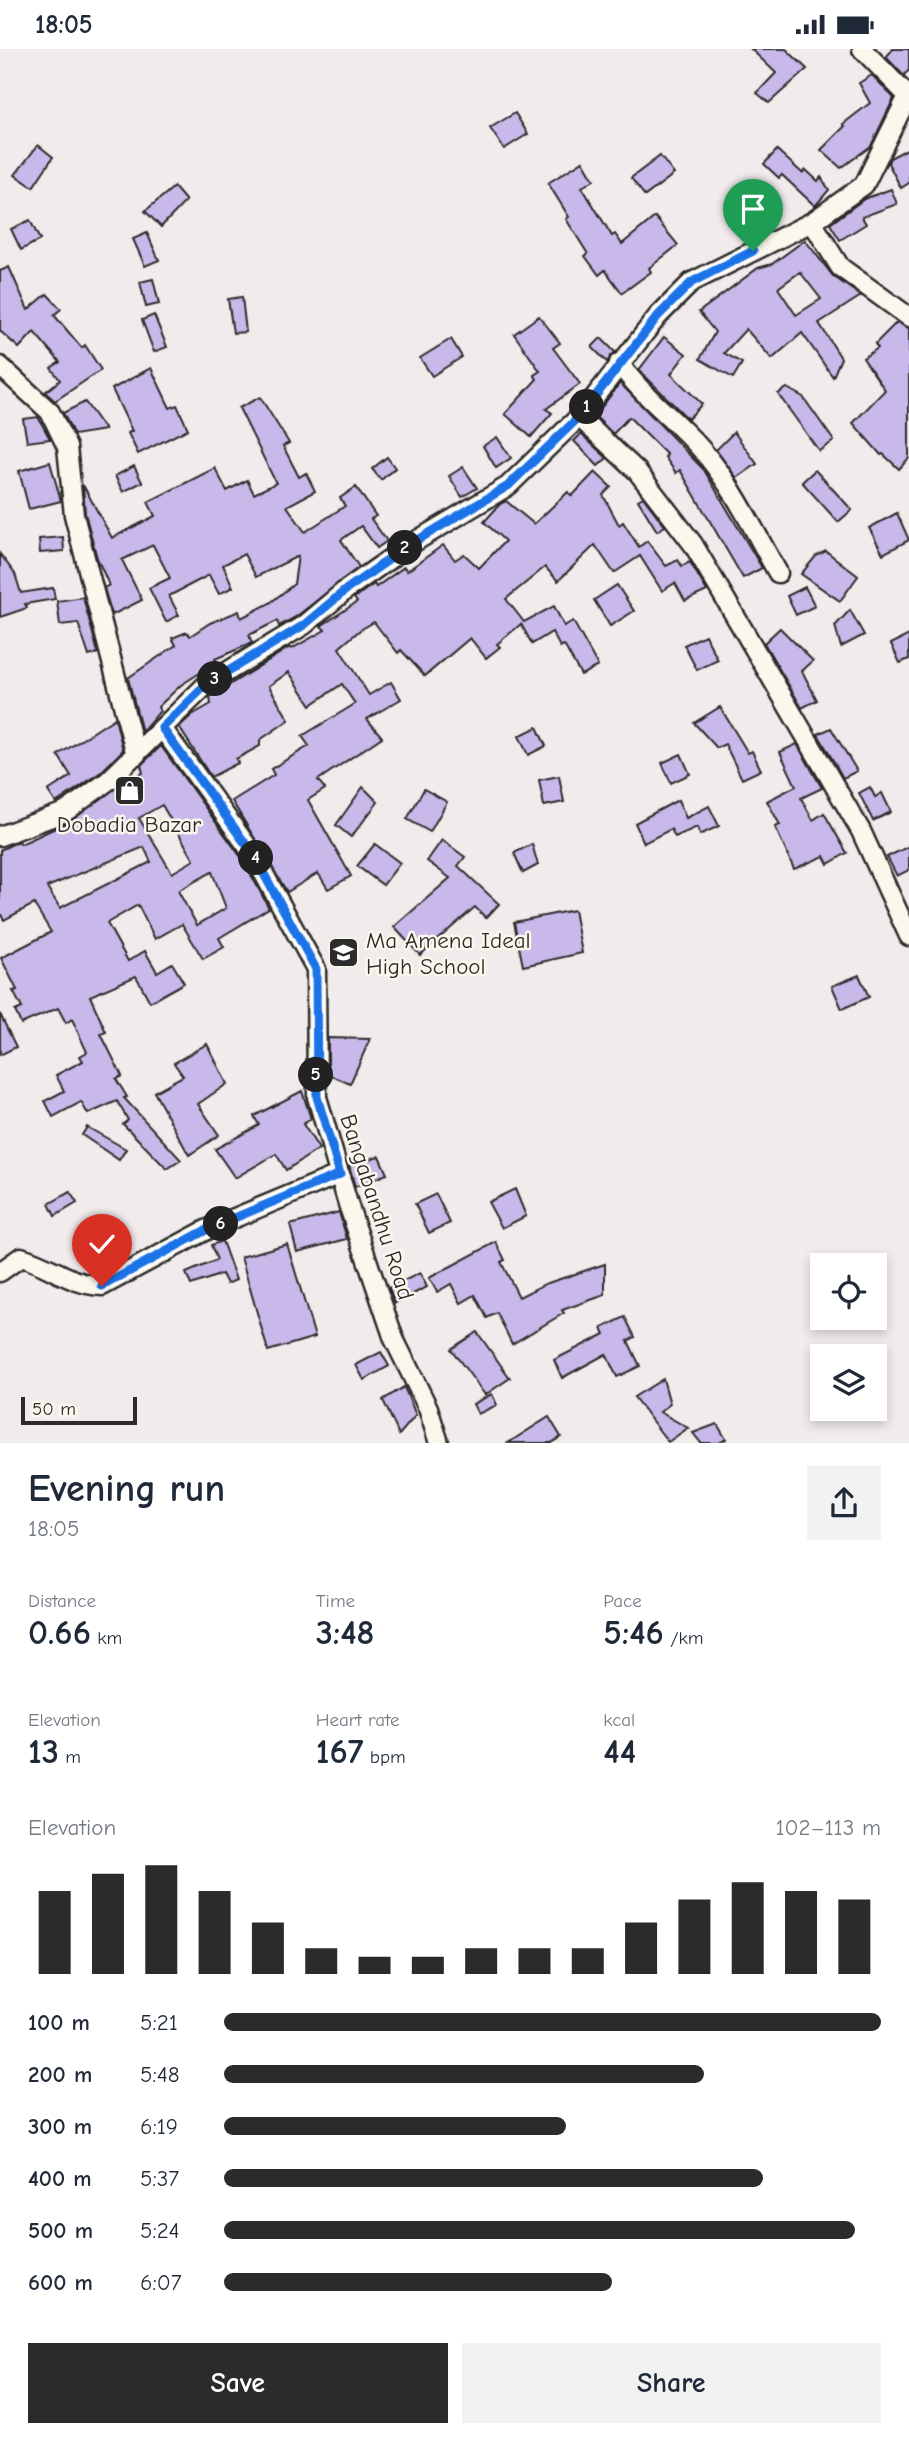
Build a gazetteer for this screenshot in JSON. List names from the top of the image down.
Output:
{
  "streets": {
    "street": ["Bangabandhu Road"]
  },
  "places": {
    "shop": ["Dobadia Bazar"],
    "school or university": ["Ma Amena Ideal High School"]
  },
  "scale_bar": "50 m",
  "page": {
    "status": "18:05",
    "pins": [
      "1",
      "2",
      "3",
      "4",
      "5",
      "6"
    ],
    "scale": "50 m",
    "heading": ["Evening run", "18:05"],
    "stats": [
      ["Distance", "0.66 km"],
      ["Time", "3:48"],
      ["Pace", "5:46 /km"],
      ["Elevation", "13 m"],
      ["Heart rate", "167 bpm"],
      ["kcal", "44"]
    ],
    "chart": ["Elevation", "102–113 m"],
    "list": [
      {
        "name": "100 m",
        "note": "5:21"
      },
      {
        "name": "200 m",
        "note": "5:48"
      },
      {
        "name": "300 m",
        "note": "6:19"
      },
      {
        "name": "400 m",
        "note": "5:37"
      },
      {
        "name": "500 m",
        "note": "5:24"
      },
      {
        "name": "600 m",
        "note": "6:07"
      }
    ],
    "buttons": ["Save", "Share"]
  }
}
